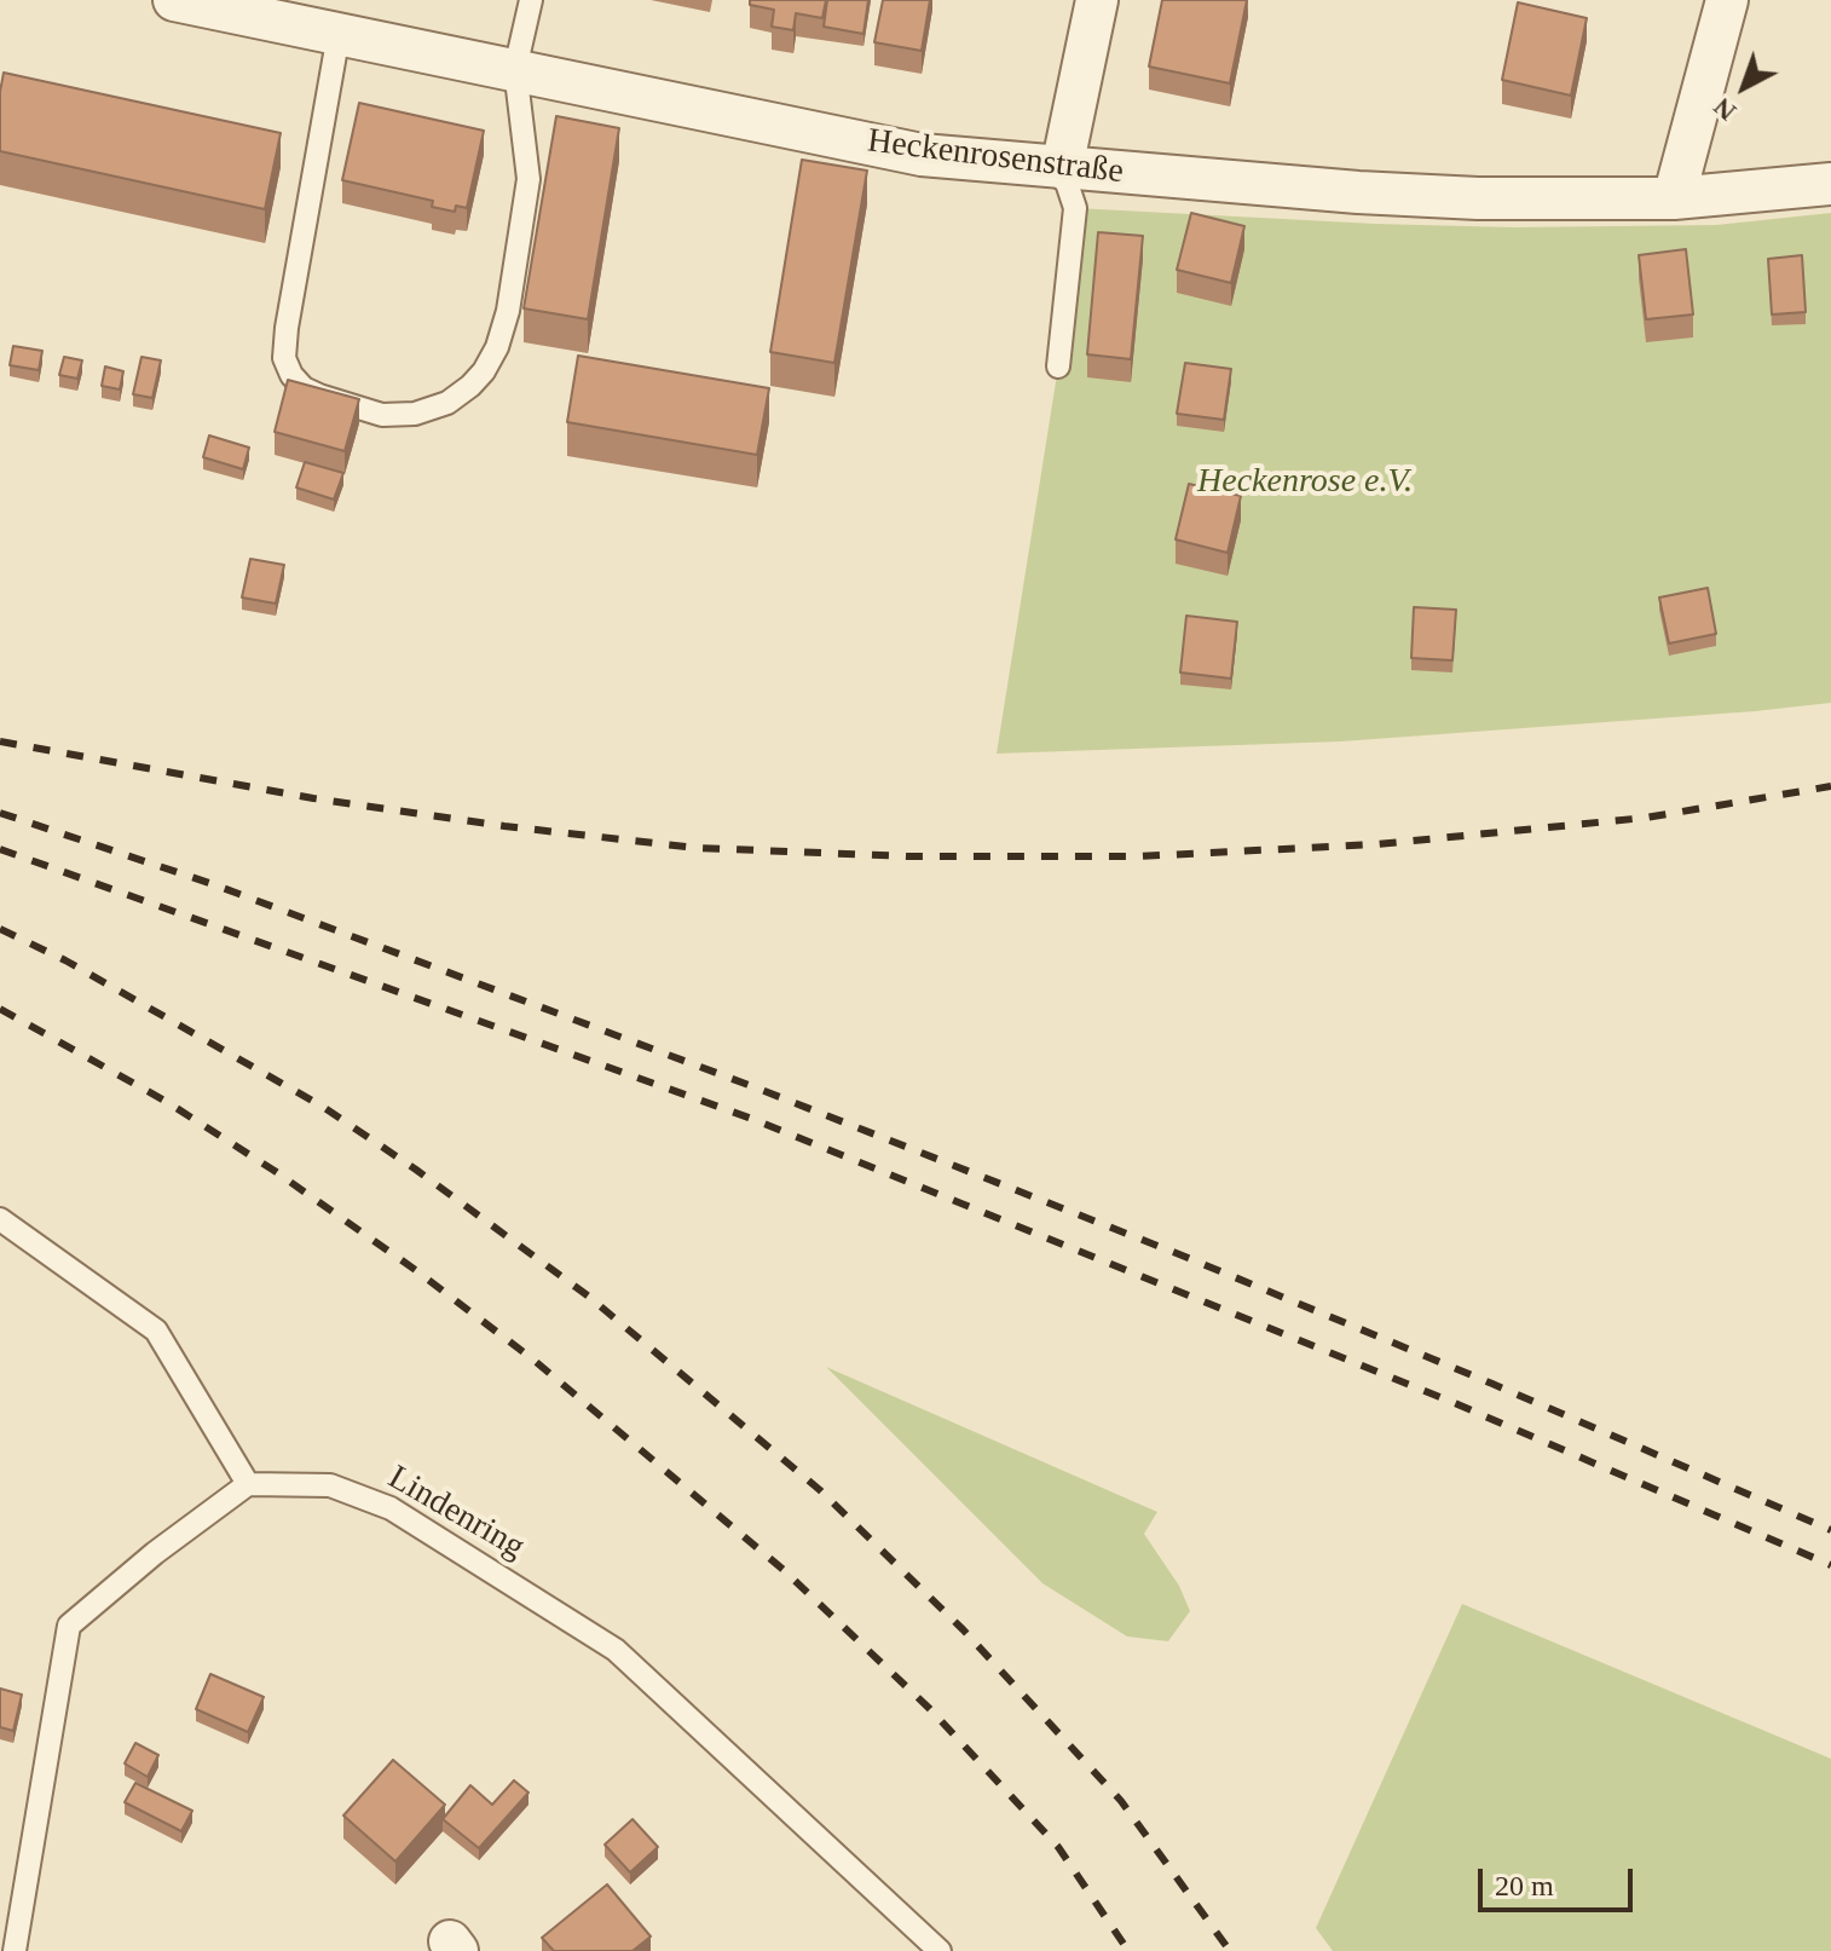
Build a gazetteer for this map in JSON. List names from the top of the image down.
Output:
{
  "streets": {
    "street": ["Heckenrosenstraße"],
    "lane": ["Lindenring"]
  },
  "parks": ["Heckenrose e.V."],
  "scale_bar": "20 m",
  "north": "bottom left"
}
